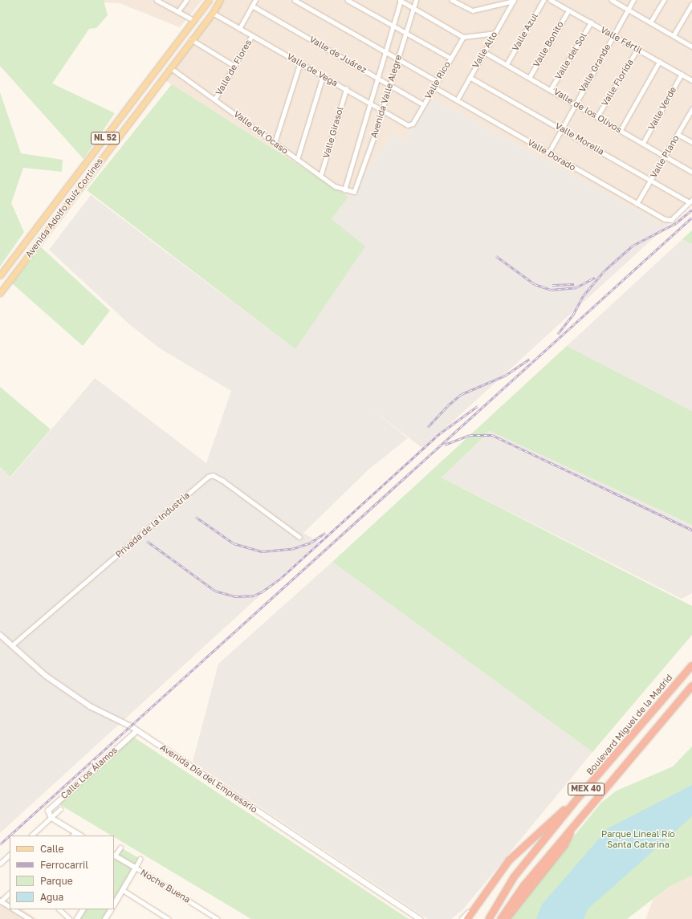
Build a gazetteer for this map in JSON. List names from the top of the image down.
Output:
{
  "streets": {
    "highway": ["Boulevard Miguel de la Madrid", "MEX 40"],
    "main road": ["NL 52", "Avenida Adolfo Ruíz Cortines"],
    "street": [
      "Valle Azul",
      "Valle Fértil",
      "Valle Bonito",
      "Valle Alto",
      "Valle de Juárez",
      "Valle del Sol",
      "Valle de Flores",
      "Valle Grande",
      "Valle de Vega",
      "Valle Rico",
      "Valle Florida",
      "Avenida Valle Alegre",
      "Valle Verde",
      "Valle de los Olivos",
      "Valle del Ocaso",
      "Valle Girasol",
      "Valle Morelia",
      "Valle Dorado",
      "Valle Plano",
      "Privada de la Industria",
      "Calle Los Álamos",
      "Avenida Día del Empresario",
      "Noche Buena"
    ]
  },
  "crossings": [
    ["Valle Azul", "Valle de los Olivos"],
    ["Valle Fértil", "Valle Bonito"],
    ["Valle Fértil", "Valle del Sol"],
    ["Valle Fértil", "Valle Grande"],
    ["Valle Fértil", "Valle Florida"],
    ["Valle Fértil", "Valle Verde"],
    ["Valle Bonito", "Valle de los Olivos"],
    ["Valle Alto", "Valle de los Olivos"],
    ["Valle Alto", "Valle Morelia"],
    ["Valle Alto", "Valle Dorado"],
    ["Valle de Juárez", "Valle Rico"],
    ["Valle de Juárez", "Avenida Valle Alegre"],
    ["Valle del Sol", "Valle de los Olivos"],
    ["Valle de Flores", "Valle de Vega"],
    ["Valle de Flores", "Valle del Ocaso"],
    ["Valle Grande", "Valle de los Olivos"],
    ["Valle Grande", "Valle Morelia"],
    ["Valle Grande", "Valle Dorado"],
    ["Valle de Vega", "Valle Rico"],
    ["Valle de Vega", "Avenida Valle Alegre"],
    ["Valle de Vega", "Valle Girasol"],
    ["Valle de Vega", "Avenida Adolfo Ruíz Cortines"],
    ["Valle Rico", "Valle Dorado"],
    ["Valle Florida", "Valle de los Olivos"],
    ["Avenida Valle Alegre", "Valle del Ocaso"],
    ["Valle Verde", "Valle de los Olivos"],
    ["Valle de los Olivos", "Valle Plano"],
    ["Valle del Ocaso", "Valle Girasol"],
    ["Valle del Ocaso", "Avenida Adolfo Ruíz Cortines"],
    ["Valle Morelia", "Valle Dorado"],
    ["Valle Morelia", "Valle Plano"],
    ["Valle Dorado", "Valle Plano"],
    ["Privada de la Industria", "Avenida Día del Empresario"],
    ["Calle Los Álamos", "Avenida Día del Empresario"]
  ],
  "parks": ["Parque Lineal Río Santa Catarina"],
  "legend": [
    "Calle",
    "Ferrocarril",
    "Parque",
    "Agua"
  ]
}
